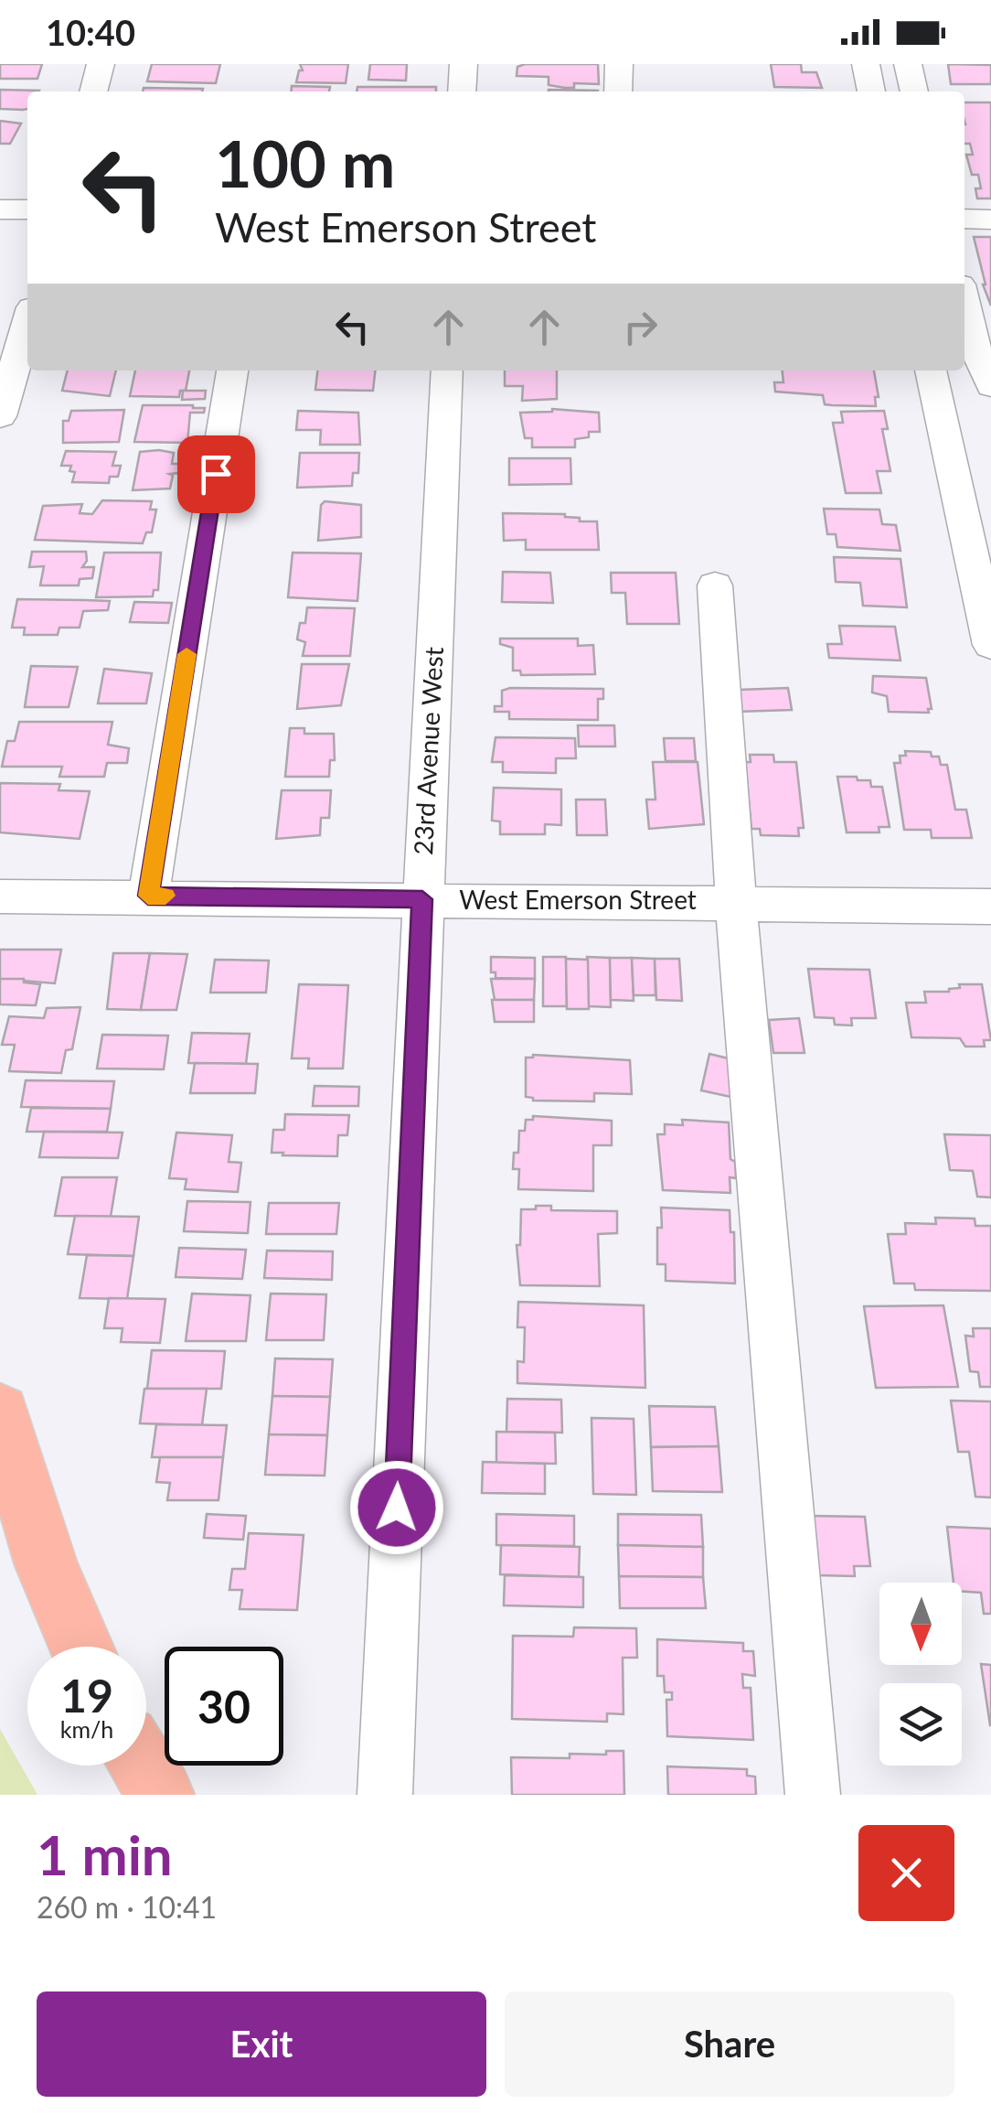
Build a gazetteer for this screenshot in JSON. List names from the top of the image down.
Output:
{
  "streets": {
    "street": ["23rd Avenue West", "West Emerson Street"]
  },
  "crossings": [
    ["23rd Avenue West", "West Emerson Street"]
  ],
  "north": "bottom",
  "page": {
    "status": "10:40",
    "turn": ["100 m", "West Emerson Street"],
    "speed": "19 km/h",
    "limit": "30",
    "heading": ["1 min", "260 m · 10:41"],
    "buttons": ["Exit", "Share"]
  }
}
